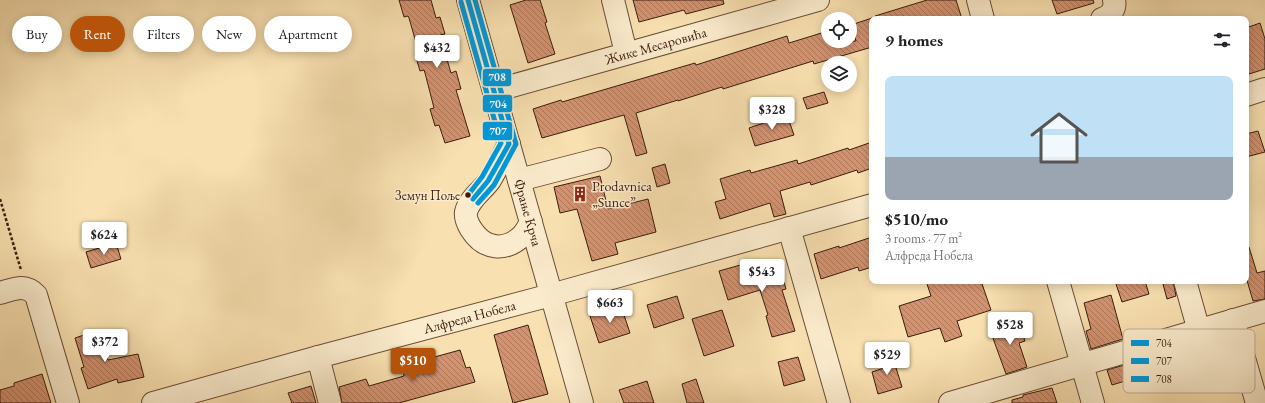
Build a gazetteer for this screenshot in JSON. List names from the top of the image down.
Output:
{
  "streets": {
    "street": ["Жике Месаровића", "Фрање Крча", "Алфреда Нобела"]
  },
  "crossings": [
    ["Жике Месаровића", "Фрање Крча"],
    ["Фрање Крча", "Алфреда Нобела"]
  ],
  "places": {
    "building": ["Prodavnica „Sunce”"],
    "other": ["Земун Поље"]
  },
  "lines": ["transit line 704", "transit line 708", "transit line 707"],
  "legend": ["704", "707", "708"],
  "page": {
    "chip": [
      "Buy",
      "Rent",
      "Filters",
      "New",
      "Apartment"
    ],
    "heading": "9 homes",
    "price": [
      "$432",
      "$328",
      "$624",
      "$543",
      "$663",
      "$528",
      "$372",
      "$529",
      "$510"
    ],
    "list": [
      {
        "name": "$510/mo",
        "note": "3 rooms · 77 m² · Алфреда Нобела"
      }
    ]
  }
}
